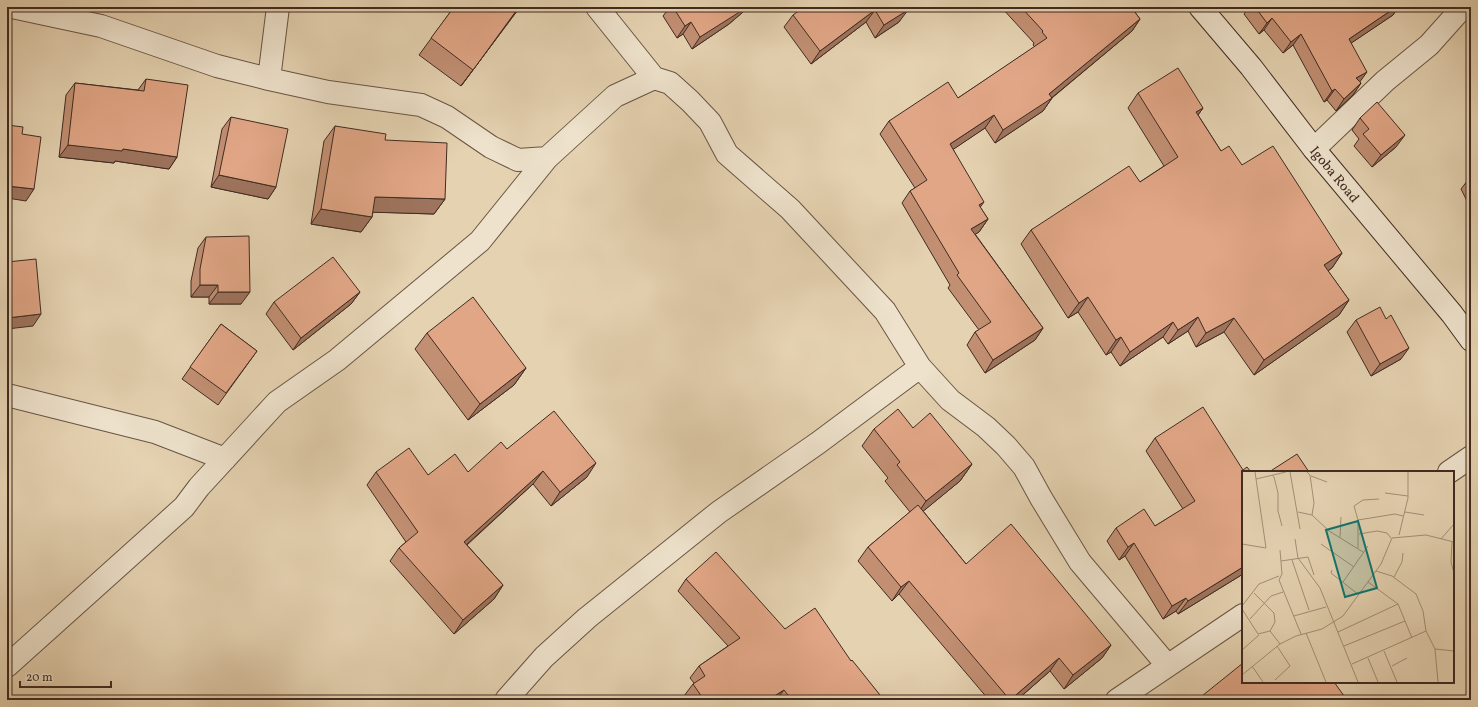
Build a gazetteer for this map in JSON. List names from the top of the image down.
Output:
{
  "streets": {
    "street": ["Igoba Road"]
  },
  "scale_bar": "20 m"
}
